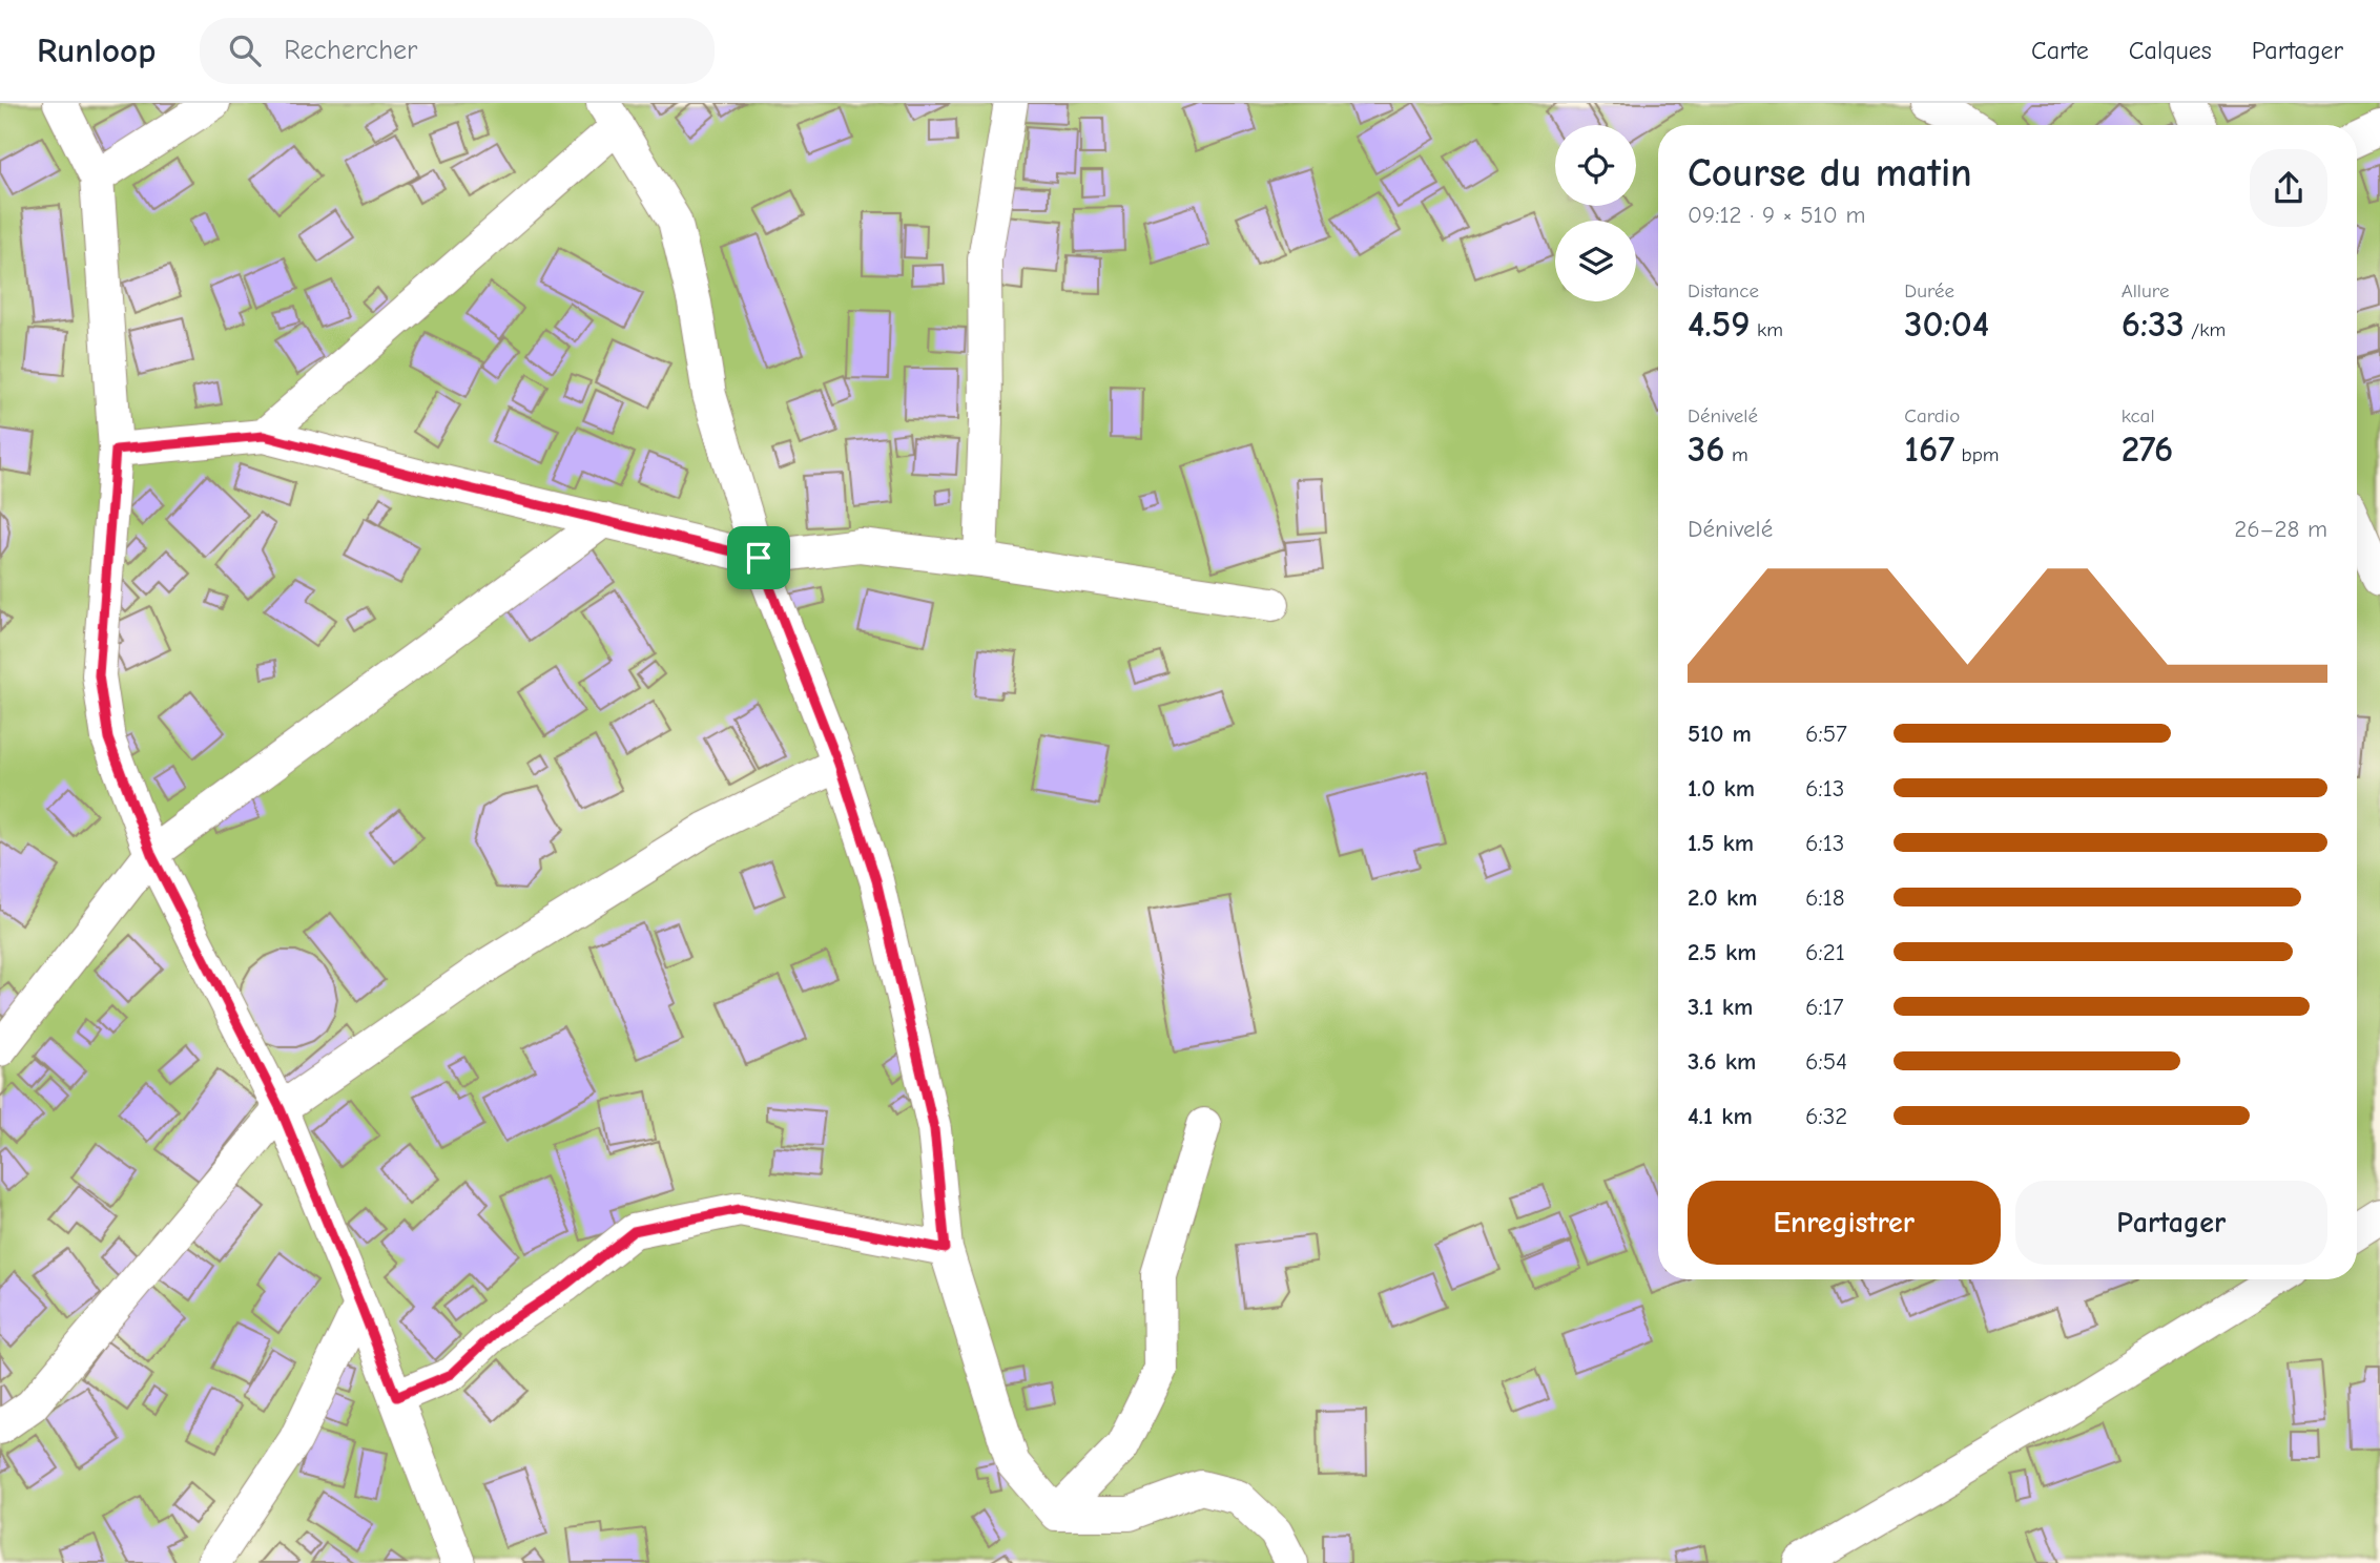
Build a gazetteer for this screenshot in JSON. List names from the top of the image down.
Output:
{
  "page": {
    "header": "Runloop",
    "search": "Rechercher",
    "nav": ["Carte", "Calques", "Partager"],
    "heading": ["Course du matin", "09:12 · 9 × 510 m"],
    "stats": [
      ["Distance", "4.59 km"],
      ["Durée", "30:04"],
      ["Allure", "6:33 /km"],
      ["Dénivelé", "36 m"],
      ["Cardio", "167 bpm"],
      ["kcal", "276"]
    ],
    "chart": ["Dénivelé", "26–28 m"],
    "list": [
      {
        "name": "510 m",
        "note": "6:57"
      },
      {
        "name": "1.0 km",
        "note": "6:13"
      },
      {
        "name": "1.5 km",
        "note": "6:13"
      },
      {
        "name": "2.0 km",
        "note": "6:18"
      },
      {
        "name": "2.5 km",
        "note": "6:21"
      },
      {
        "name": "3.1 km",
        "note": "6:17"
      },
      {
        "name": "3.6 km",
        "note": "6:54"
      },
      {
        "name": "4.1 km",
        "note": "6:32"
      }
    ],
    "buttons": ["Enregistrer", "Partager"]
  }
}
